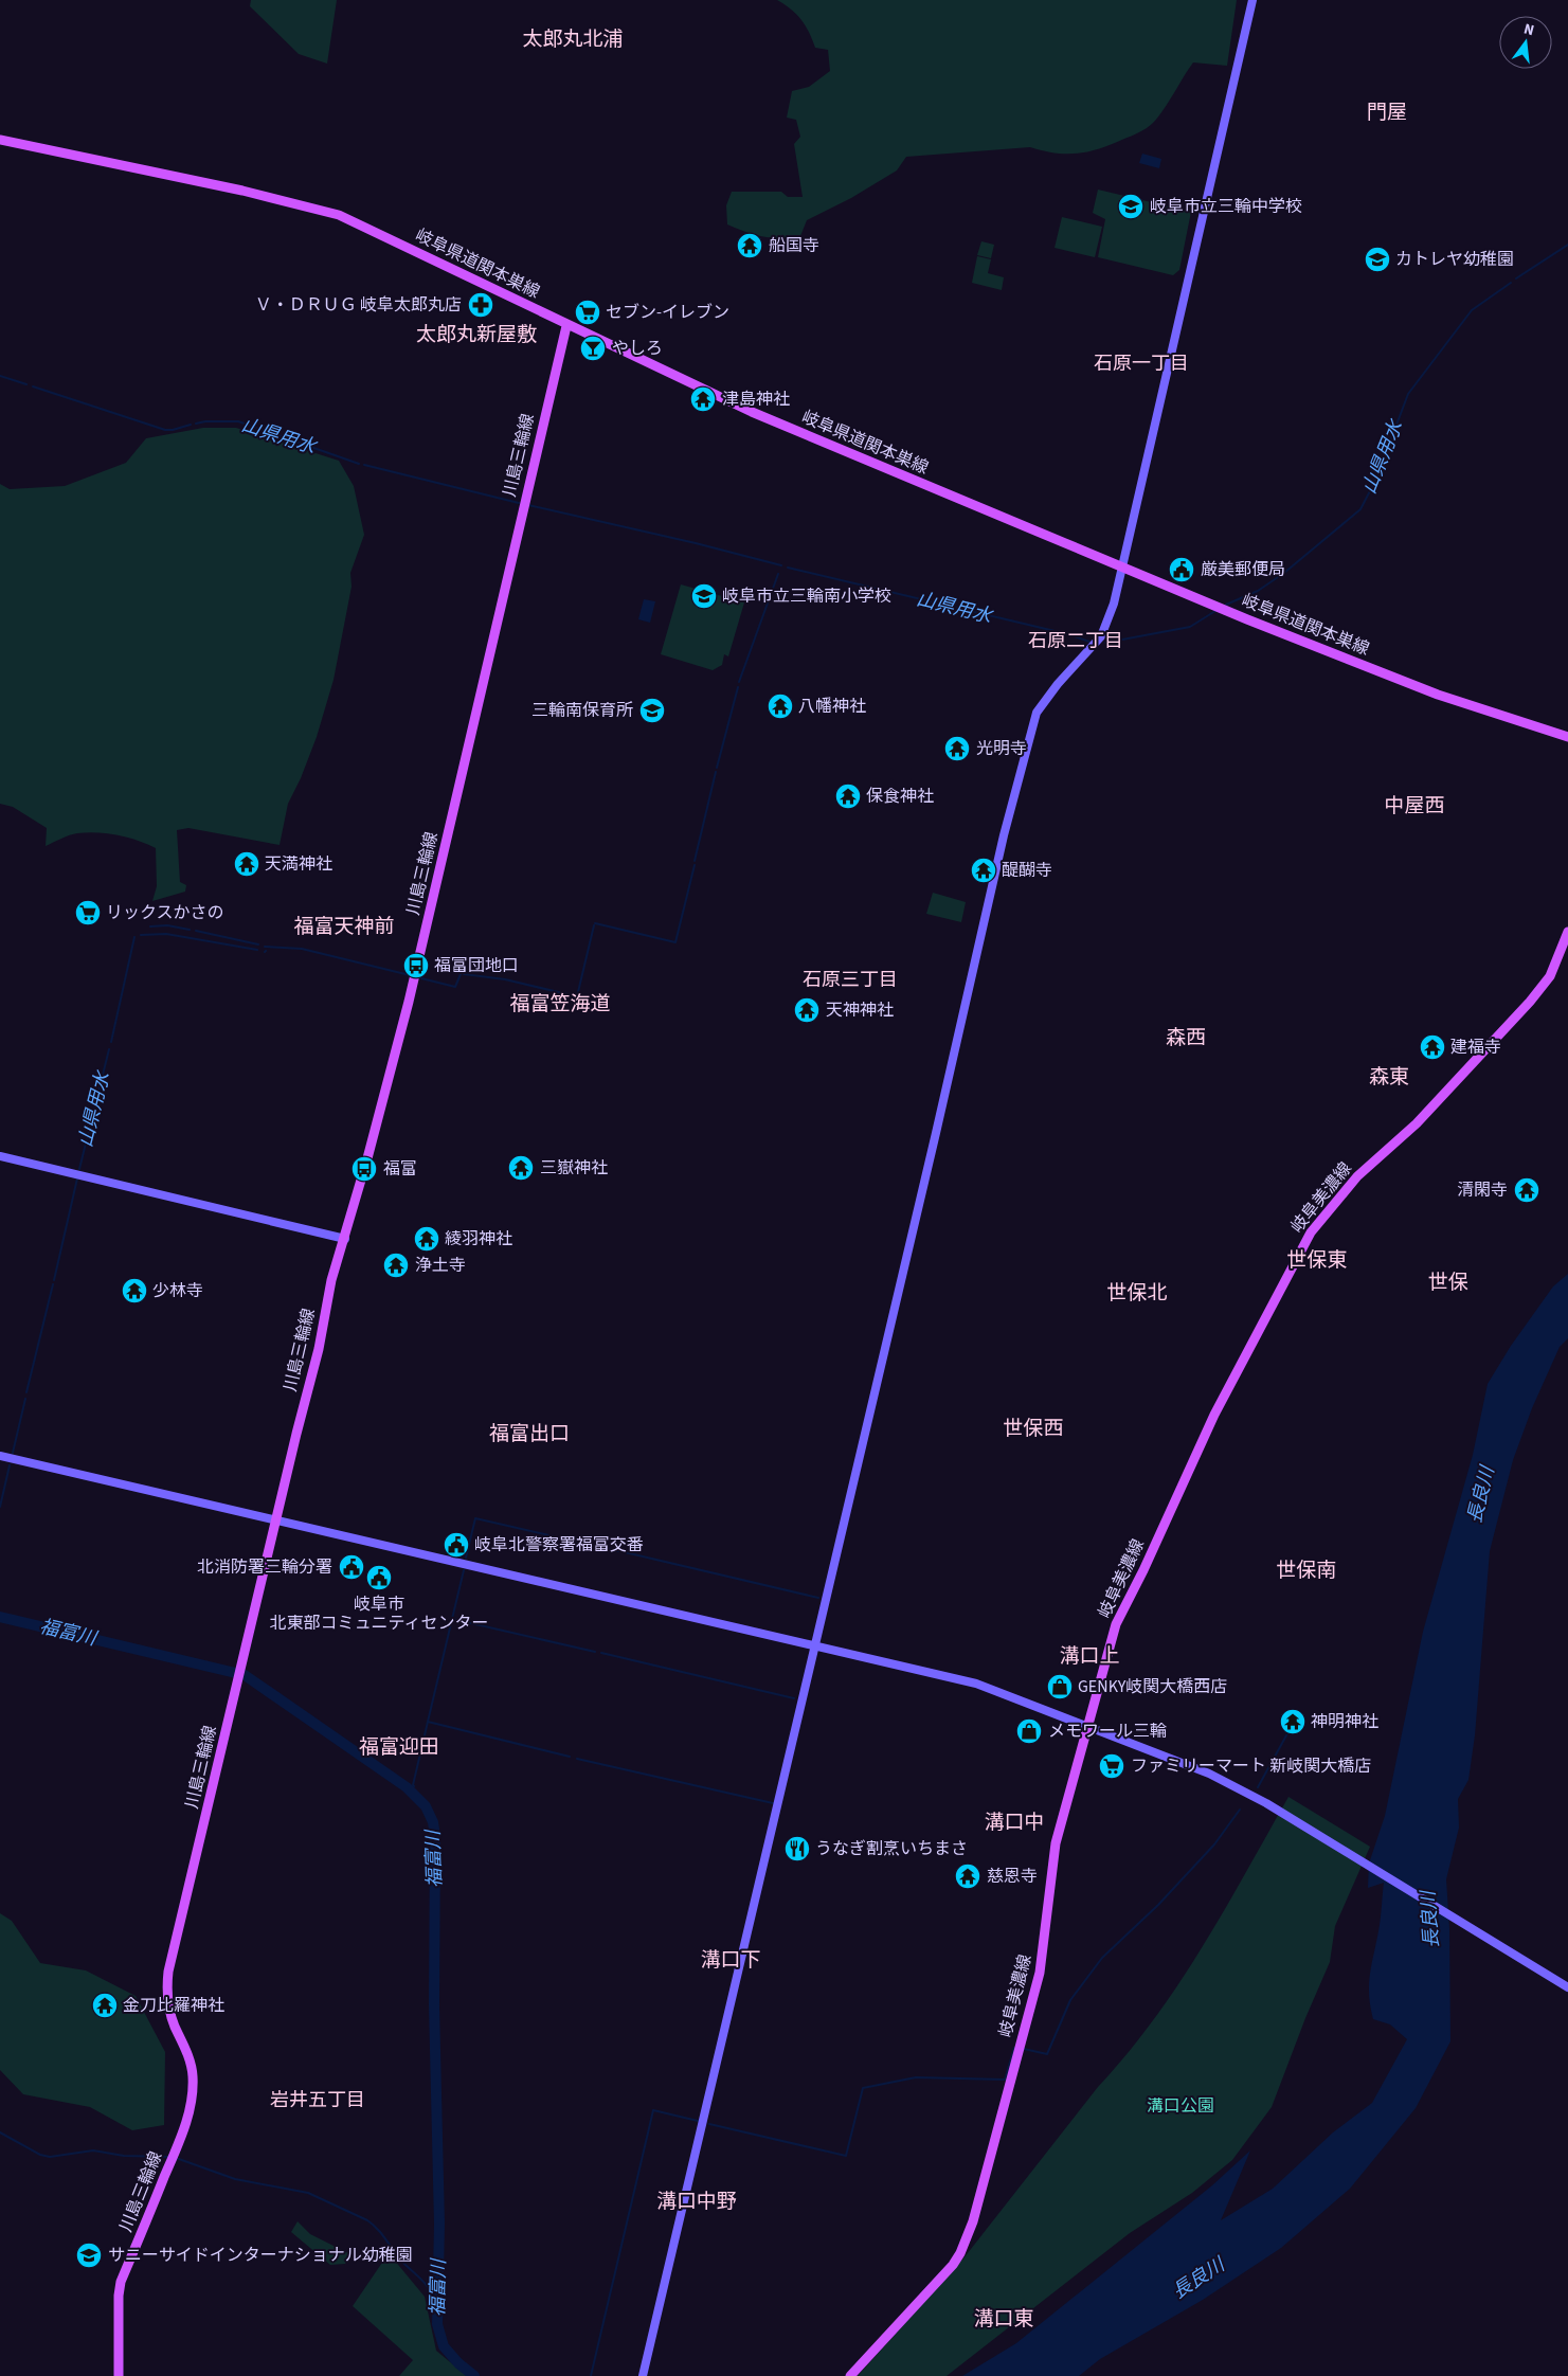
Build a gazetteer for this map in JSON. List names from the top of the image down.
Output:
{
  "streets": {
    "main road": ["岐阜県道関本巣線", "川島三輪線", "岐阜美濃線"]
  },
  "crossings": [
    ["岐阜県道関本巣線", "川島三輪線"]
  ],
  "districts": [
    "太郎丸北浦",
    "門屋",
    "太郎丸新屋敷",
    "石原一丁目",
    "石原二丁目",
    "中屋西",
    "福富天神前",
    "石原三丁目",
    "福富笠海道",
    "森西",
    "森東",
    "世保東",
    "世保",
    "世保北",
    "世保西",
    "福富出口",
    "世保南",
    "溝口上",
    "福富迎田",
    "溝口中",
    "溝口下",
    "岩井五丁目",
    "溝口中野",
    "溝口東"
  ],
  "water": ["山県用水", "長良川", "福富川"],
  "parks": ["溝口公園"],
  "places": {
    "school or university": [
      "岐阜市立三輪中学校",
      "カトレヤ幼稚園",
      "岐阜市立三輪南小学校",
      "三輪南保育所",
      "サニーサイドインターナショナル幼稚園"
    ],
    "temple": [
      "船国寺",
      "津島神社",
      "八幡神社",
      "光明寺",
      "保食神社",
      "天満神社",
      "醍醐寺",
      "天神神社",
      "建福寺",
      "三嶽神社",
      "清閑寺",
      "綾羽神社",
      "浄土寺",
      "少林寺",
      "神明神社",
      "慈恩寺",
      "金刀比羅神社"
    ],
    "pharmacy": ["Ｖ・ＤＲＵＧ 岐阜太郎丸店"],
    "supermarket": ["セブン-イレブン", "リックスかさの", "ファミリーマート 新岐関大橋店"],
    "bar": ["やしろ"],
    "public building": [
      "厳美郵便局",
      "岐阜北警察署福富交番",
      "北消防署三輪分署",
      "岐阜市 北東部コミュニティセンター"
    ],
    "bus stop": ["福富団地口", "福富"],
    "shop": ["GENKY岐関大橋西店", "メモワール三輪"],
    "restaurant": ["うなぎ割烹いちまさ"]
  },
  "north": "top"
}
